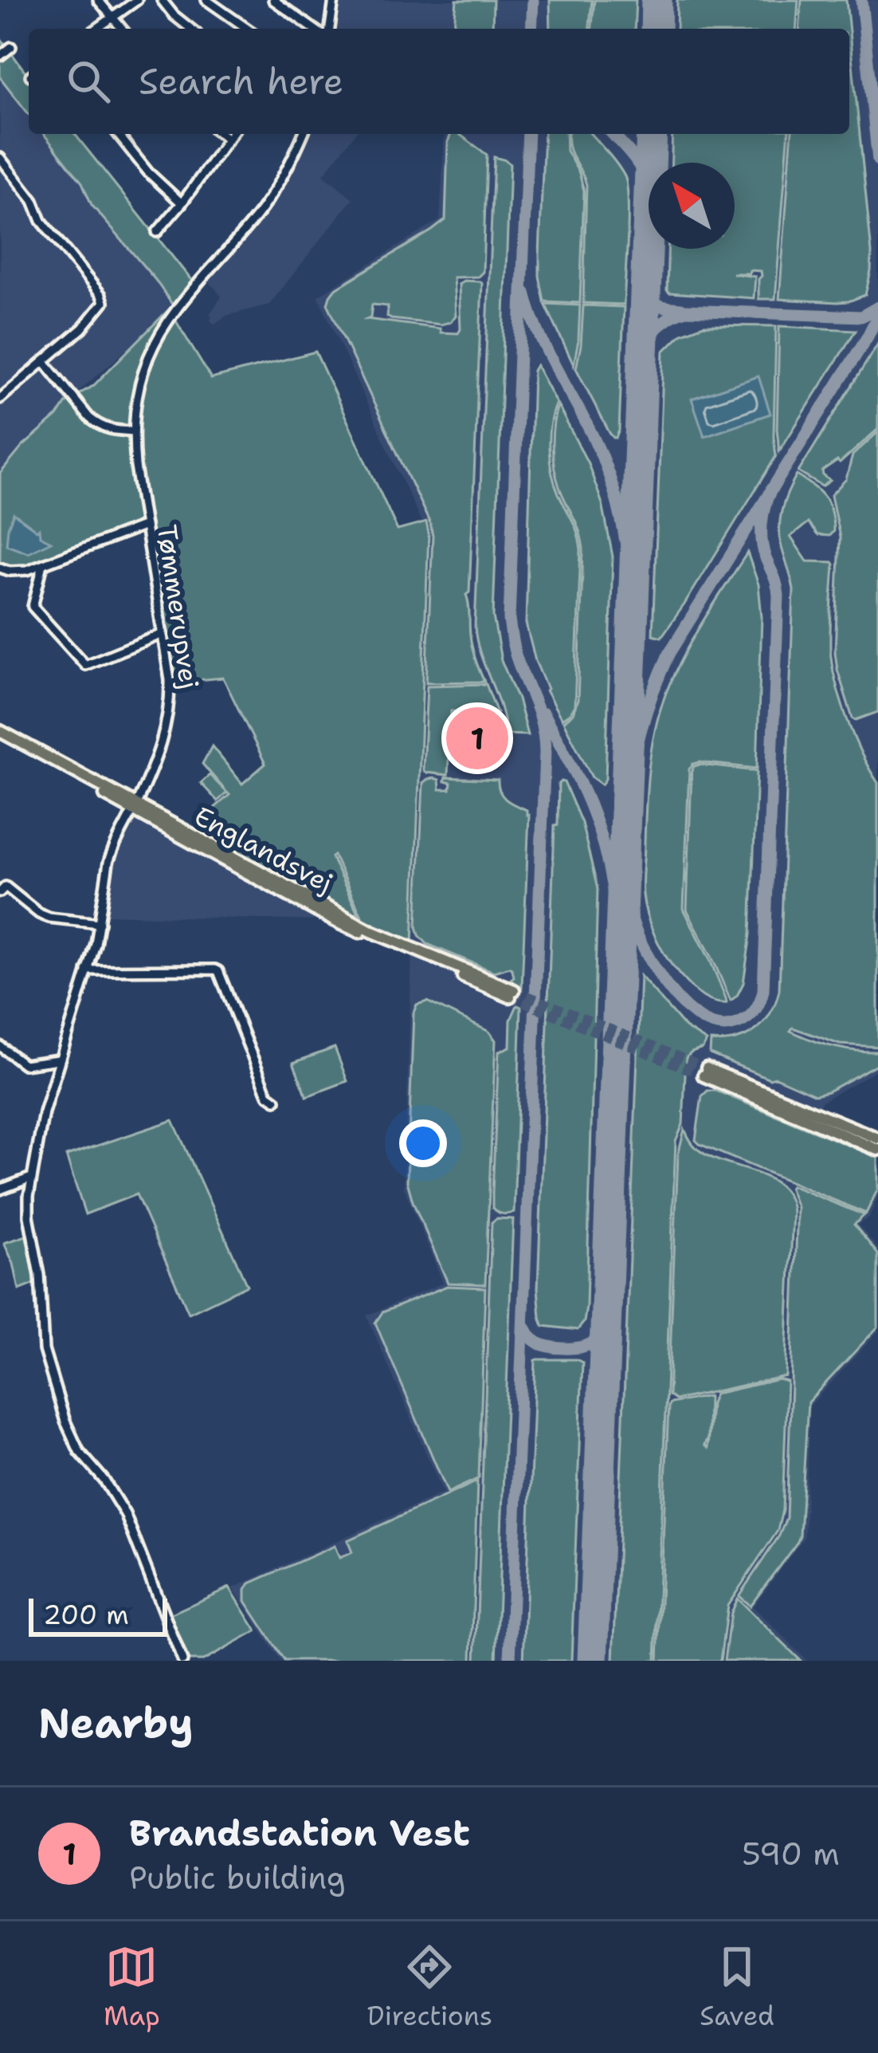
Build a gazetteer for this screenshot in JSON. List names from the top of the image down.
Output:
{
  "streets": {
    "main road": ["Englandsvej"],
    "street": ["Tømmerupvej"]
  },
  "crossings": [
    ["Tømmerupvej", "Englandsvej"]
  ],
  "scale_bar": "200 m",
  "north": "top left",
  "page": {
    "search": "Search here",
    "pins": "1",
    "scale": "200 m",
    "heading": "Nearby",
    "list": [
      {
        "mark": "1",
        "name": "Brandstation Vest",
        "note": "Public building",
        "value": "590 m"
      }
    ],
    "nav": ["Map", "Directions", "Saved"]
  }
}
